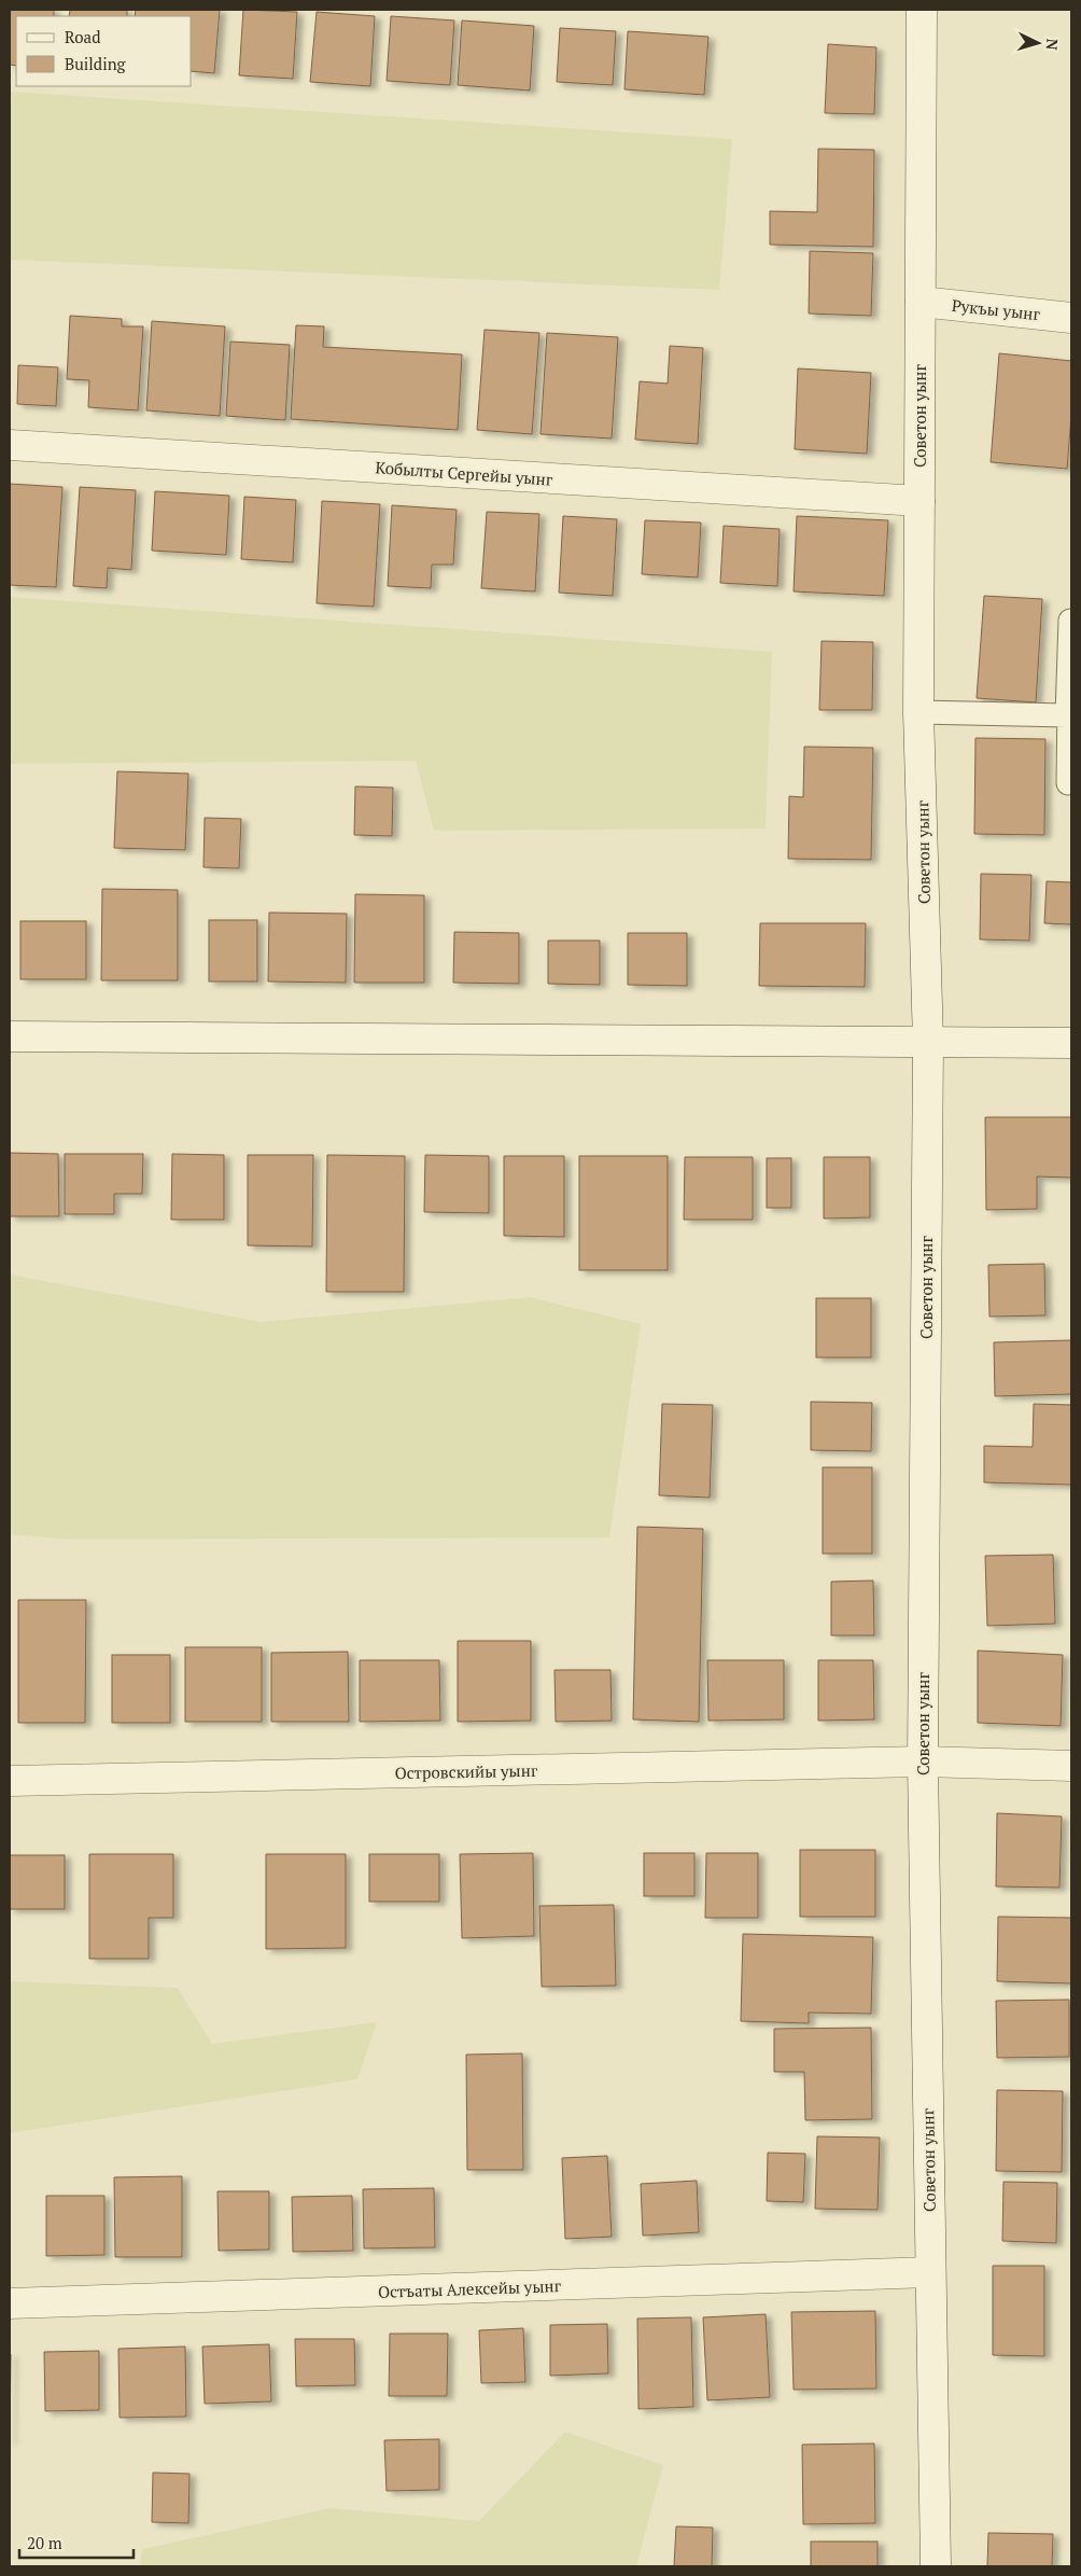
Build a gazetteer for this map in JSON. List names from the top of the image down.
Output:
{
  "streets": {
    "street": [
      "Рукъы уынг",
      "Советон уынг",
      "Кобылты Сергейы уынг",
      "Островскийы уынг",
      "Остъаты Алексейы уынг"
    ]
  },
  "crossings": [
    ["Рукъы уынг", "Советон уынг"],
    ["Советон уынг", "Кобылты Сергейы уынг"],
    ["Советон уынг", "Островскийы уынг"],
    ["Советон уынг", "Остъаты Алексейы уынг"]
  ],
  "legend": ["Road", "Building"],
  "scale_bar": "20 m",
  "north": "right"
}
